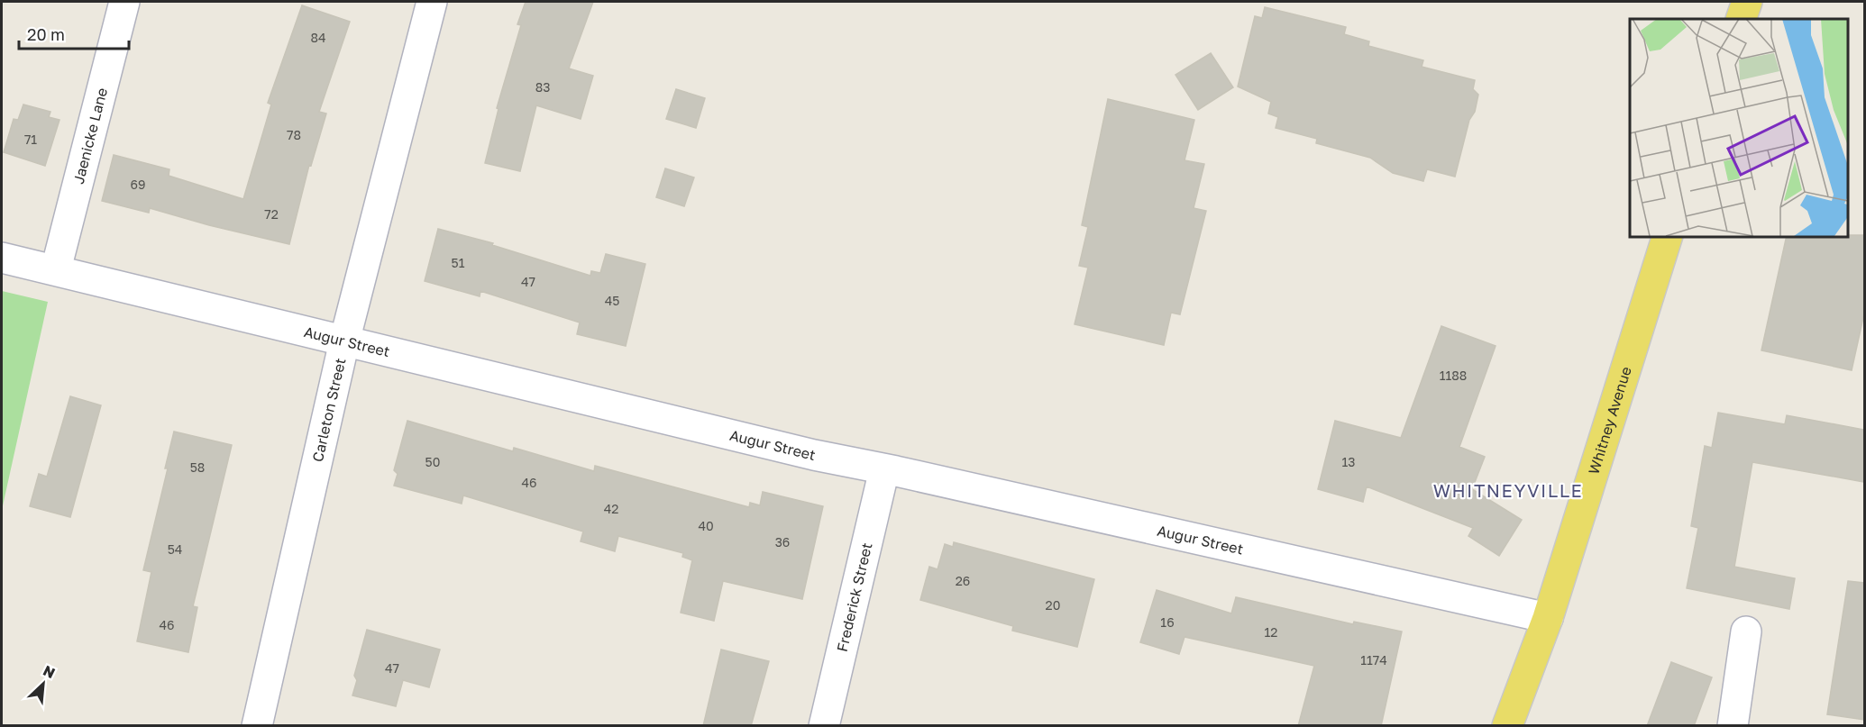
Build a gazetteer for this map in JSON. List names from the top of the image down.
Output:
{
  "streets": {
    "main road": ["Whitney Avenue"],
    "street": [
      "Jaenicke Lane",
      "Augur Street",
      "Carleton Street",
      "Frederick Street"
    ]
  },
  "crossings": [
    ["Jaenicke Lane", "Augur Street"],
    ["Augur Street", "Carleton Street"],
    ["Augur Street", "Whitney Avenue"],
    ["Augur Street", "Frederick Street"]
  ],
  "districts": ["WHITNEYVILLE"],
  "house_numbers": [
    "84",
    "83",
    "78",
    "71",
    "69",
    "72",
    "51",
    "47",
    "45",
    "1188",
    "50",
    "13",
    "58",
    "46",
    "42",
    "40",
    "36",
    "54",
    "26",
    "20",
    "16",
    "46",
    "12",
    "1174",
    "47"
  ],
  "scale_bar": "20 m",
  "north": "top right"
}
